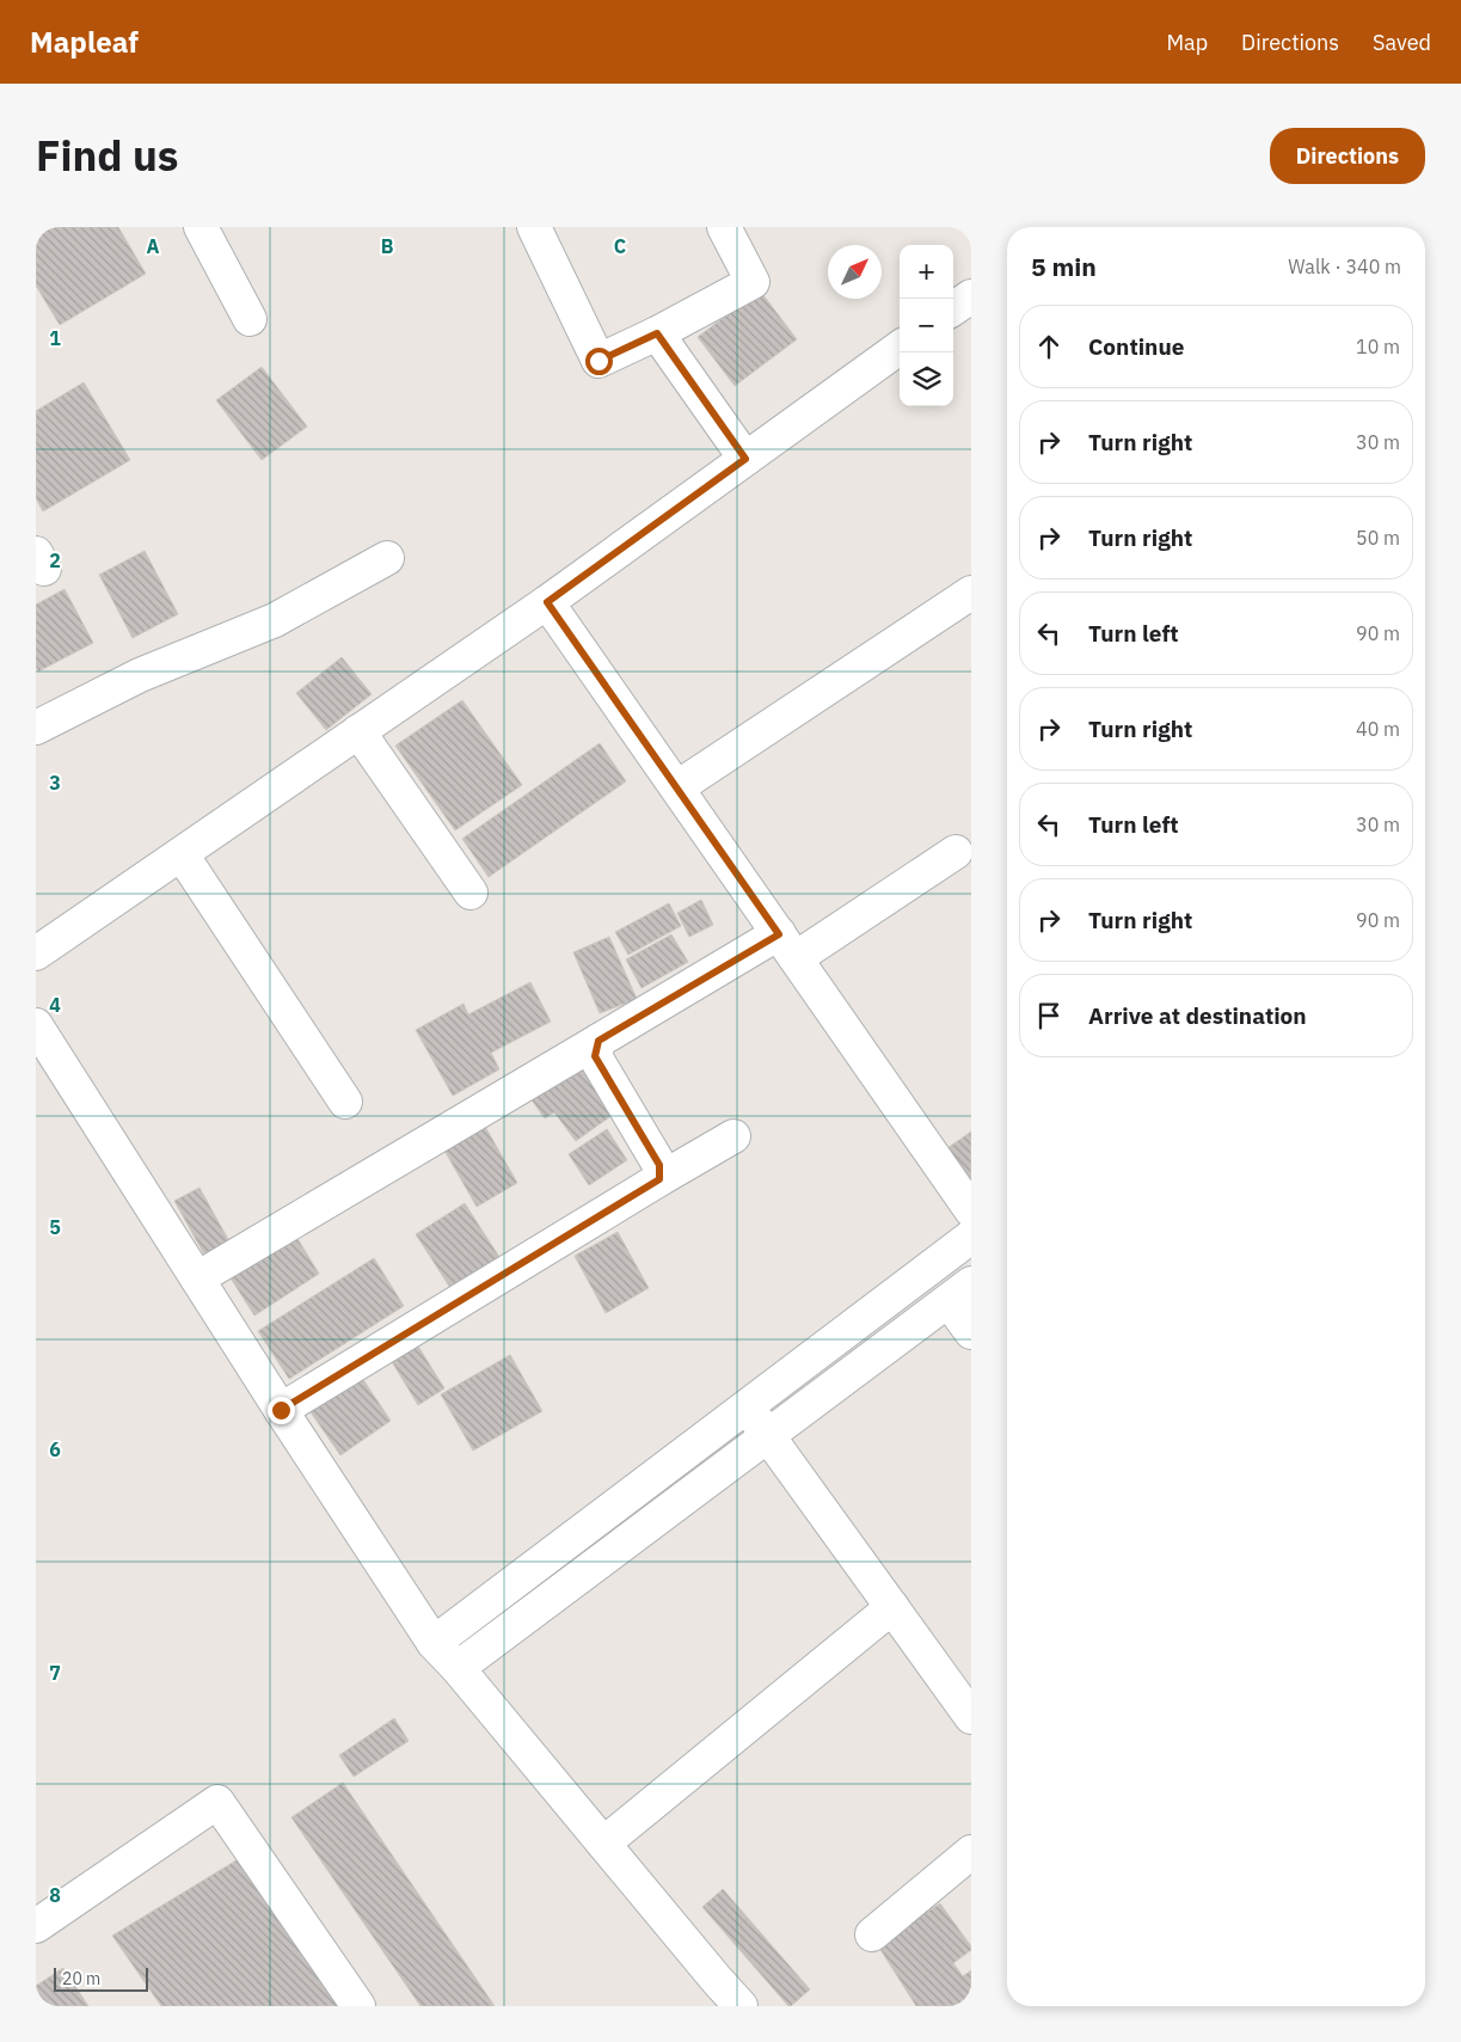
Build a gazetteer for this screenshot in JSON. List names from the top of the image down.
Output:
{
  "scale_bar": "20 m",
  "north": "top right",
  "page": {
    "header": "Mapleaf",
    "nav": ["Map", "Directions", "Saved"],
    "title": "Find us",
    "buttons": "Directions",
    "heading": ["5 min", "Walk · 340 m"],
    "map_buttons": ["+", "−"],
    "list": [
      ["Continue", "10 m"],
      ["Turn right", "30 m"],
      ["Turn right", "50 m"],
      ["Turn left", "90 m"],
      ["Turn right", "40 m"],
      ["Turn left", "30 m"],
      ["Turn right", "90 m"],
      "Arrive at destination"
    ],
    "scale": "20 m"
  },
  "grid": {
    "columns": ["A", "B", "C"],
    "rows": [
      "1",
      "2",
      "3",
      "4",
      "5",
      "6",
      "7",
      "8"
    ]
  }
}
